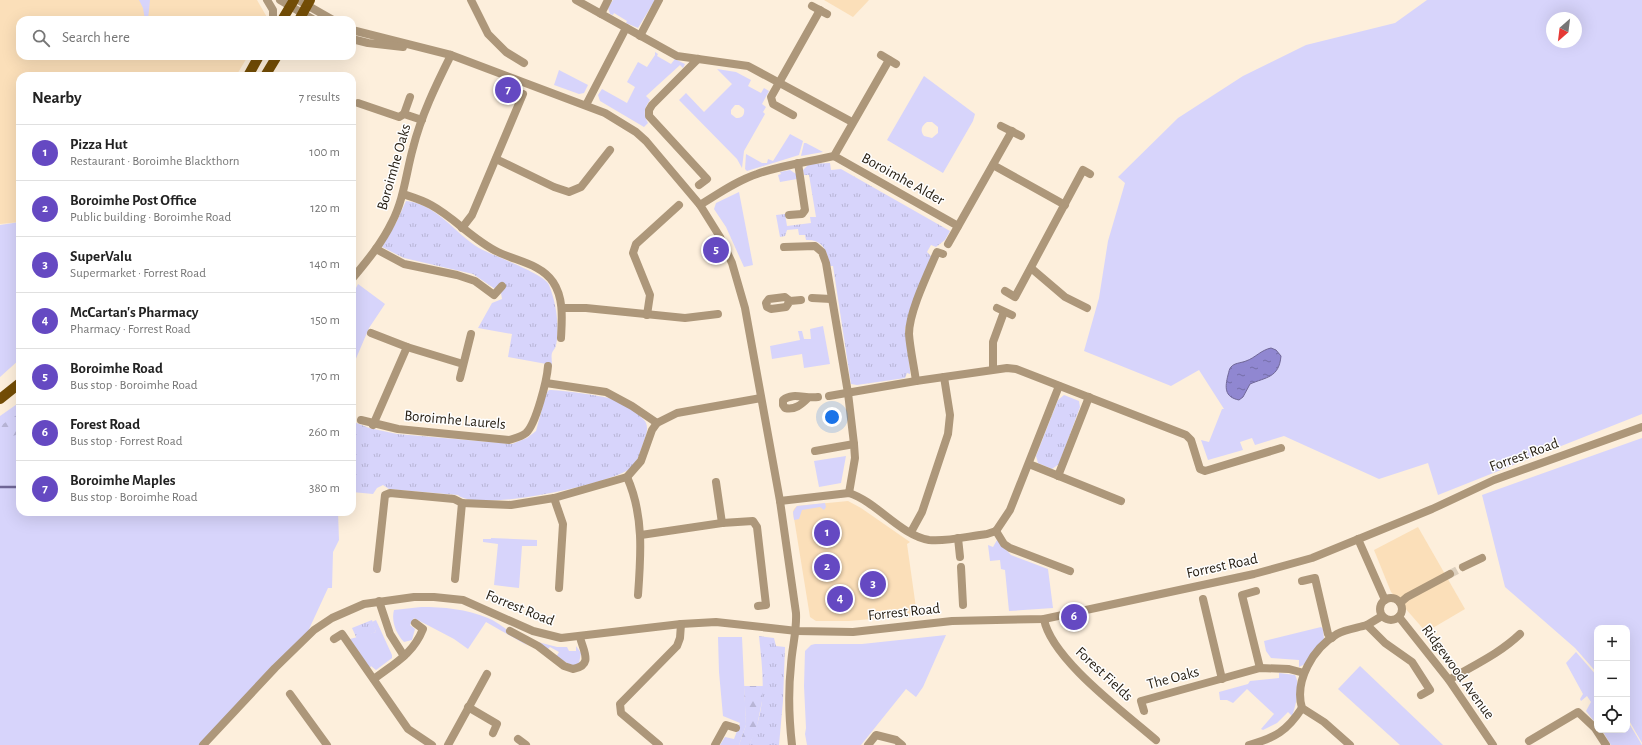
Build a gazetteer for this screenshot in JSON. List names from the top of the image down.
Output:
{
  "streets": {
    "street": [
      "Boroimhe Oaks",
      "Boroimhe Alder",
      "Boroimhe Laurels",
      "Forrest Road",
      "Ridgewood Avenue",
      "Forest Fields",
      "The Oaks"
    ]
  },
  "crossings": [
    ["Forrest Road", "Forest Fields"]
  ],
  "north": "bottom left",
  "page": {
    "search": "Search here",
    "heading": ["Nearby", "7 results"],
    "pins": [
      "7",
      "5",
      "1",
      "2",
      "3",
      "4",
      "6"
    ],
    "list": [
      {
        "mark": "1",
        "name": "Pizza Hut",
        "note": "Restaurant · Boroimhe Blackthorn",
        "value": "100 m"
      },
      {
        "mark": "2",
        "name": "Boroimhe Post Office",
        "note": "Public building · Boroimhe Road",
        "value": "120 m"
      },
      {
        "mark": "3",
        "name": "SuperValu",
        "note": "Supermarket · Forrest Road",
        "value": "140 m"
      },
      {
        "mark": "4",
        "name": "McCartan's Pharmacy",
        "note": "Pharmacy · Forrest Road",
        "value": "150 m"
      },
      {
        "mark": "5",
        "name": "Boroimhe Road",
        "note": "Bus stop · Boroimhe Road",
        "value": "170 m"
      },
      {
        "mark": "6",
        "name": "Forest Road",
        "note": "Bus stop · Forrest Road",
        "value": "260 m"
      },
      {
        "mark": "7",
        "name": "Boroimhe Maples",
        "note": "Bus stop · Boroimhe Road",
        "value": "380 m"
      }
    ],
    "map_buttons": ["+", "−"]
  }
}
